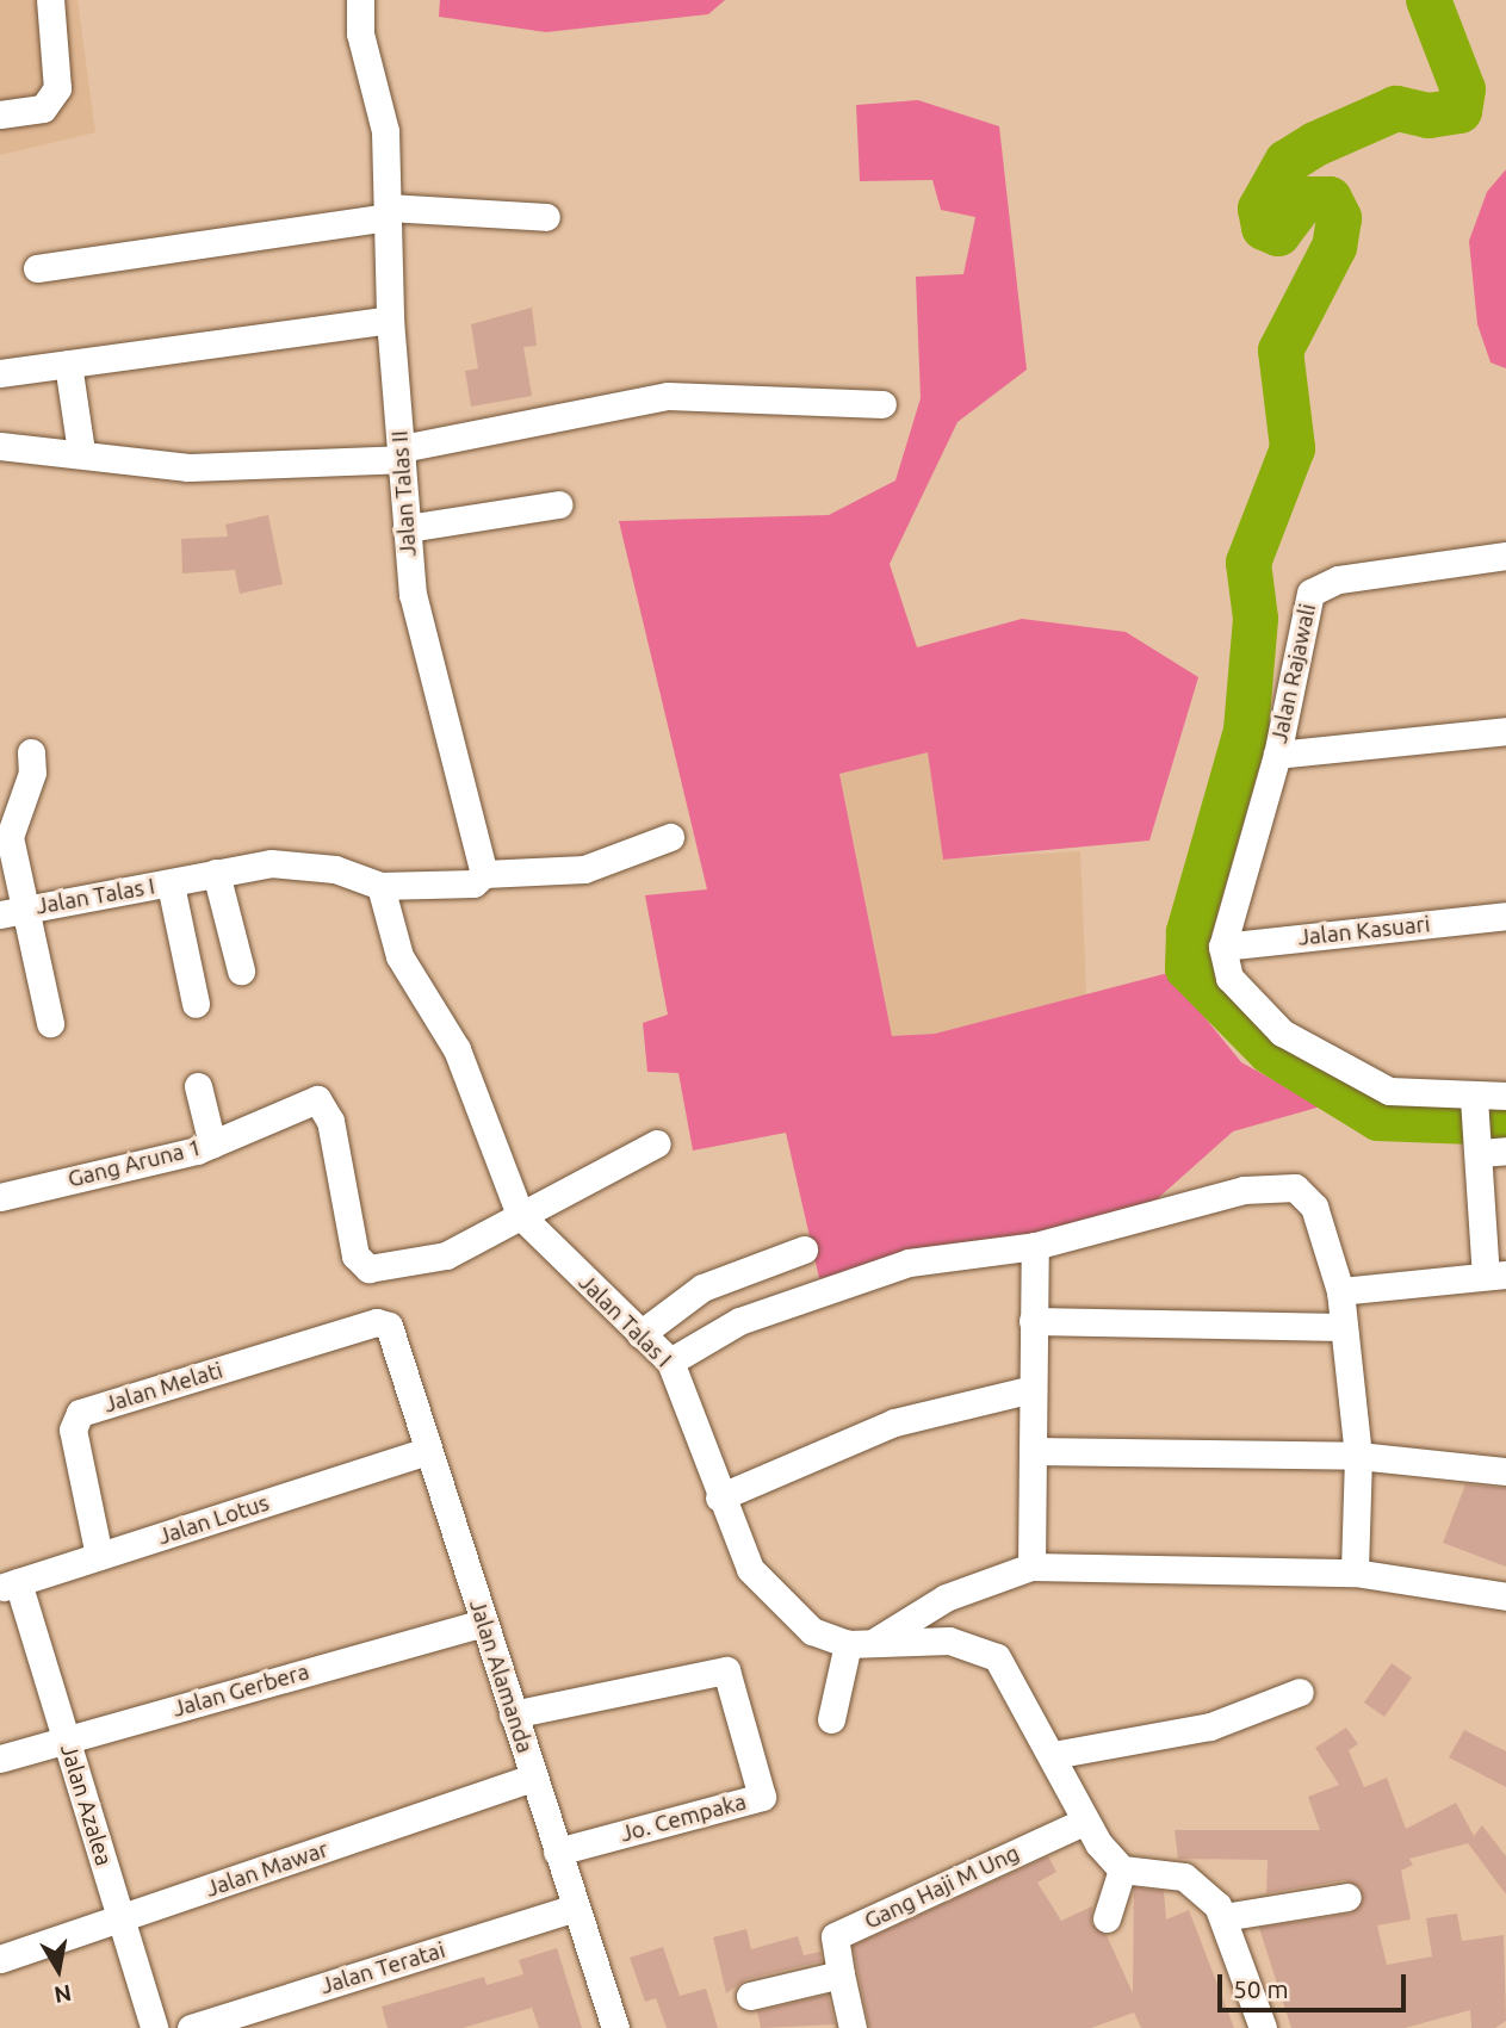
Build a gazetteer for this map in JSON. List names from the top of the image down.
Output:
{
  "streets": {
    "street": [
      "Jalan Talas II",
      "Jalan Rajawali",
      "Jalan Talas I",
      "Jalan Kasuari",
      "Gang Aruna 1",
      "Jalan Melati",
      "Jalan Lotus",
      "Jalan Alamanda",
      "Jalan Gerbera",
      "Jalan Azalea",
      "Jo. Cempaka",
      "Jalan Mawar",
      "Gang Haji M Ung",
      "Jalan Teratai"
    ]
  },
  "crossings": [
    ["Jalan Rajawali", "Jalan Kasuari"],
    ["Jalan Talas I", "Gang Aruna 1"],
    ["Jalan Talas I", "Gang Haji M Ung"],
    ["Jalan Melati", "Jalan Lotus"],
    ["Jalan Melati", "Jalan Alamanda"],
    ["Jalan Lotus", "Jalan Alamanda"],
    ["Jalan Lotus", "Jalan Azalea"],
    ["Jalan Alamanda", "Jalan Gerbera"],
    ["Jalan Alamanda", "Jo. Cempaka"],
    ["Jalan Alamanda", "Jalan Mawar"],
    ["Jalan Alamanda", "Jalan Teratai"],
    ["Jalan Gerbera", "Jalan Azalea"],
    ["Jalan Azalea", "Jalan Mawar"]
  ],
  "scale_bar": "50 m",
  "north": "bottom"
}
